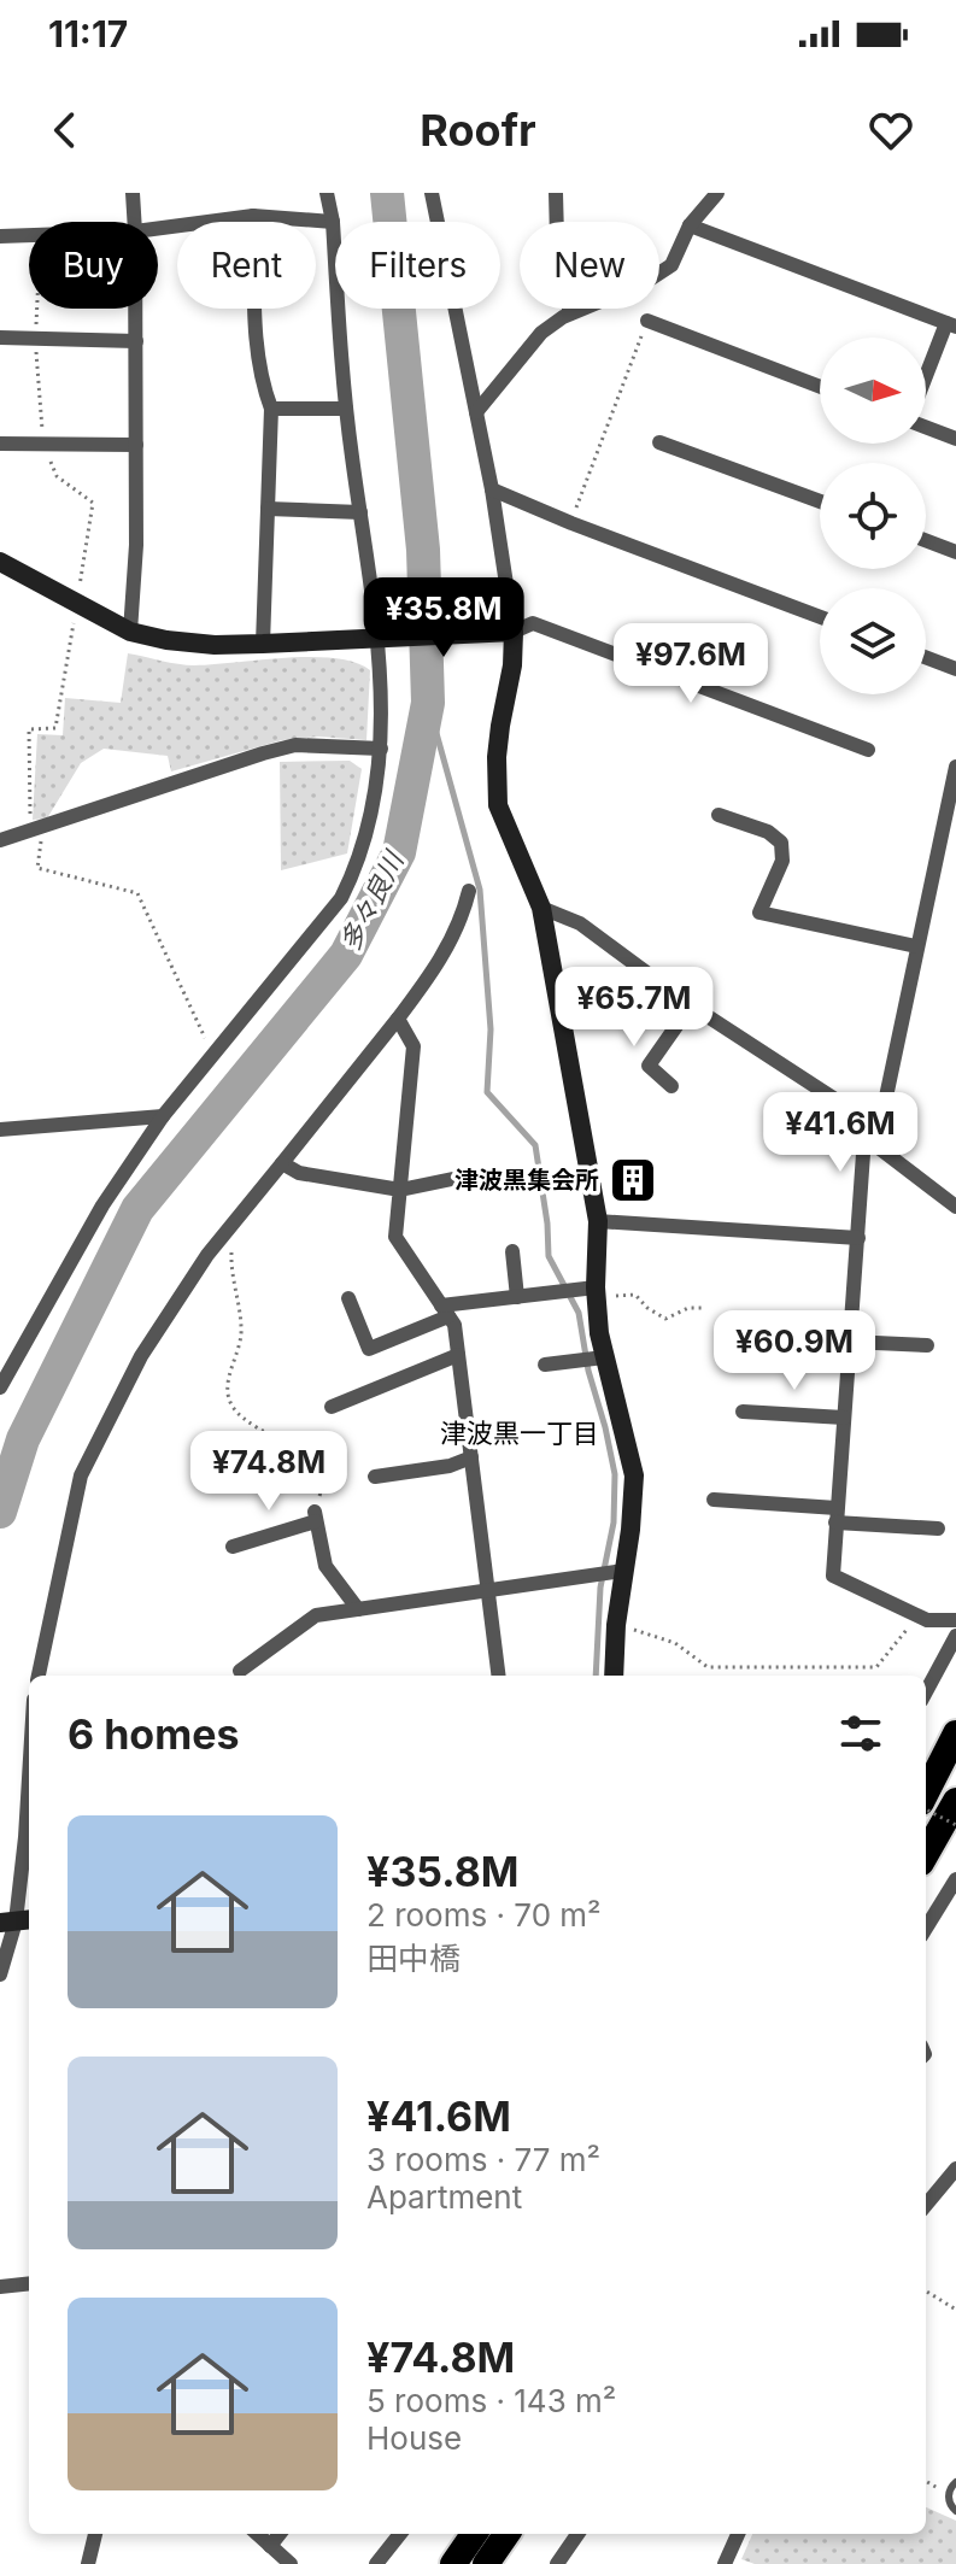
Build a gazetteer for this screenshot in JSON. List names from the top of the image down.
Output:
{
  "districts": ["津波黒一丁目"],
  "water": ["多々良川"],
  "places": {
    "building": ["津波黒集会所"]
  },
  "north": "right",
  "page": {
    "status": "11:17",
    "header": "Roofr",
    "chip": [
      "Buy",
      "Rent",
      "Filters",
      "New"
    ],
    "price": [
      "¥35.8M",
      "¥97.6M",
      "¥65.7M",
      "¥41.6M",
      "¥60.9M",
      "¥74.8M"
    ],
    "heading": "6 homes",
    "list": [
      {
        "name": "¥35.8M",
        "note": "2 rooms · 70 m² · 田中橋"
      },
      {
        "name": "¥41.6M",
        "note": "3 rooms · 77 m² · Apartment"
      },
      {
        "name": "¥74.8M",
        "note": "5 rooms · 143 m² · House"
      }
    ]
  }
}
